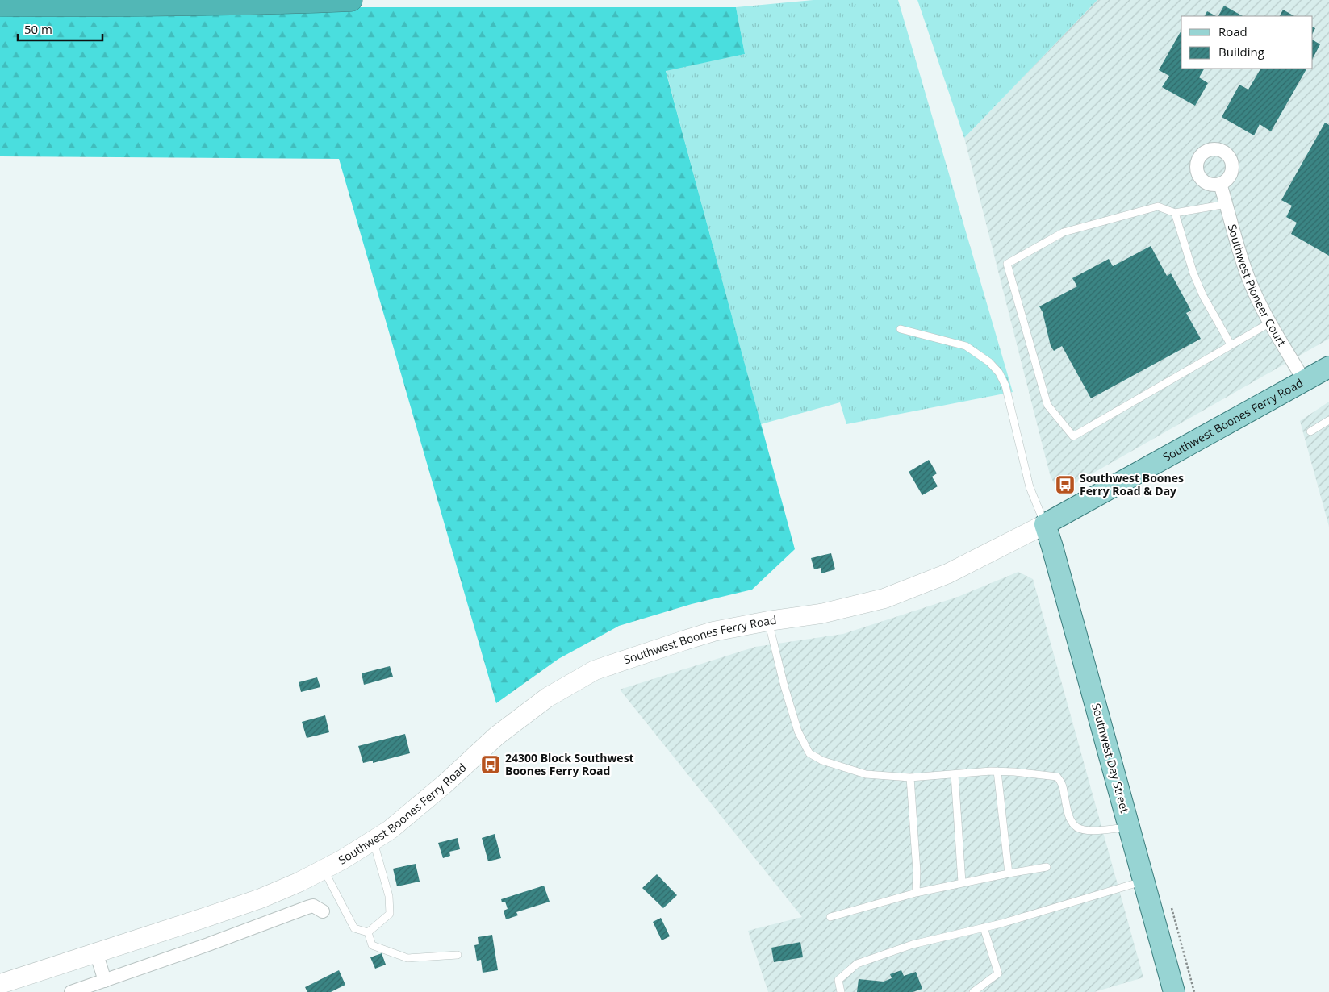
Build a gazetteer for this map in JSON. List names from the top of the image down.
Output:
{
  "streets": {
    "main road": ["Southwest Boones Ferry Road", "Southwest Day Street"],
    "street": ["Southwest Pioneer Court"]
  },
  "crossings": [
    ["Southwest Pioneer Court", "Southwest Boones Ferry Road"],
    ["Southwest Boones Ferry Road", "Southwest Day Street"]
  ],
  "places": {
    "bus stop": ["Southwest Boones Ferry Road & Day", "24300 Block Southwest Boones Ferry Road"]
  },
  "legend": ["Road", "Building"],
  "scale_bar": "50 m"
}
